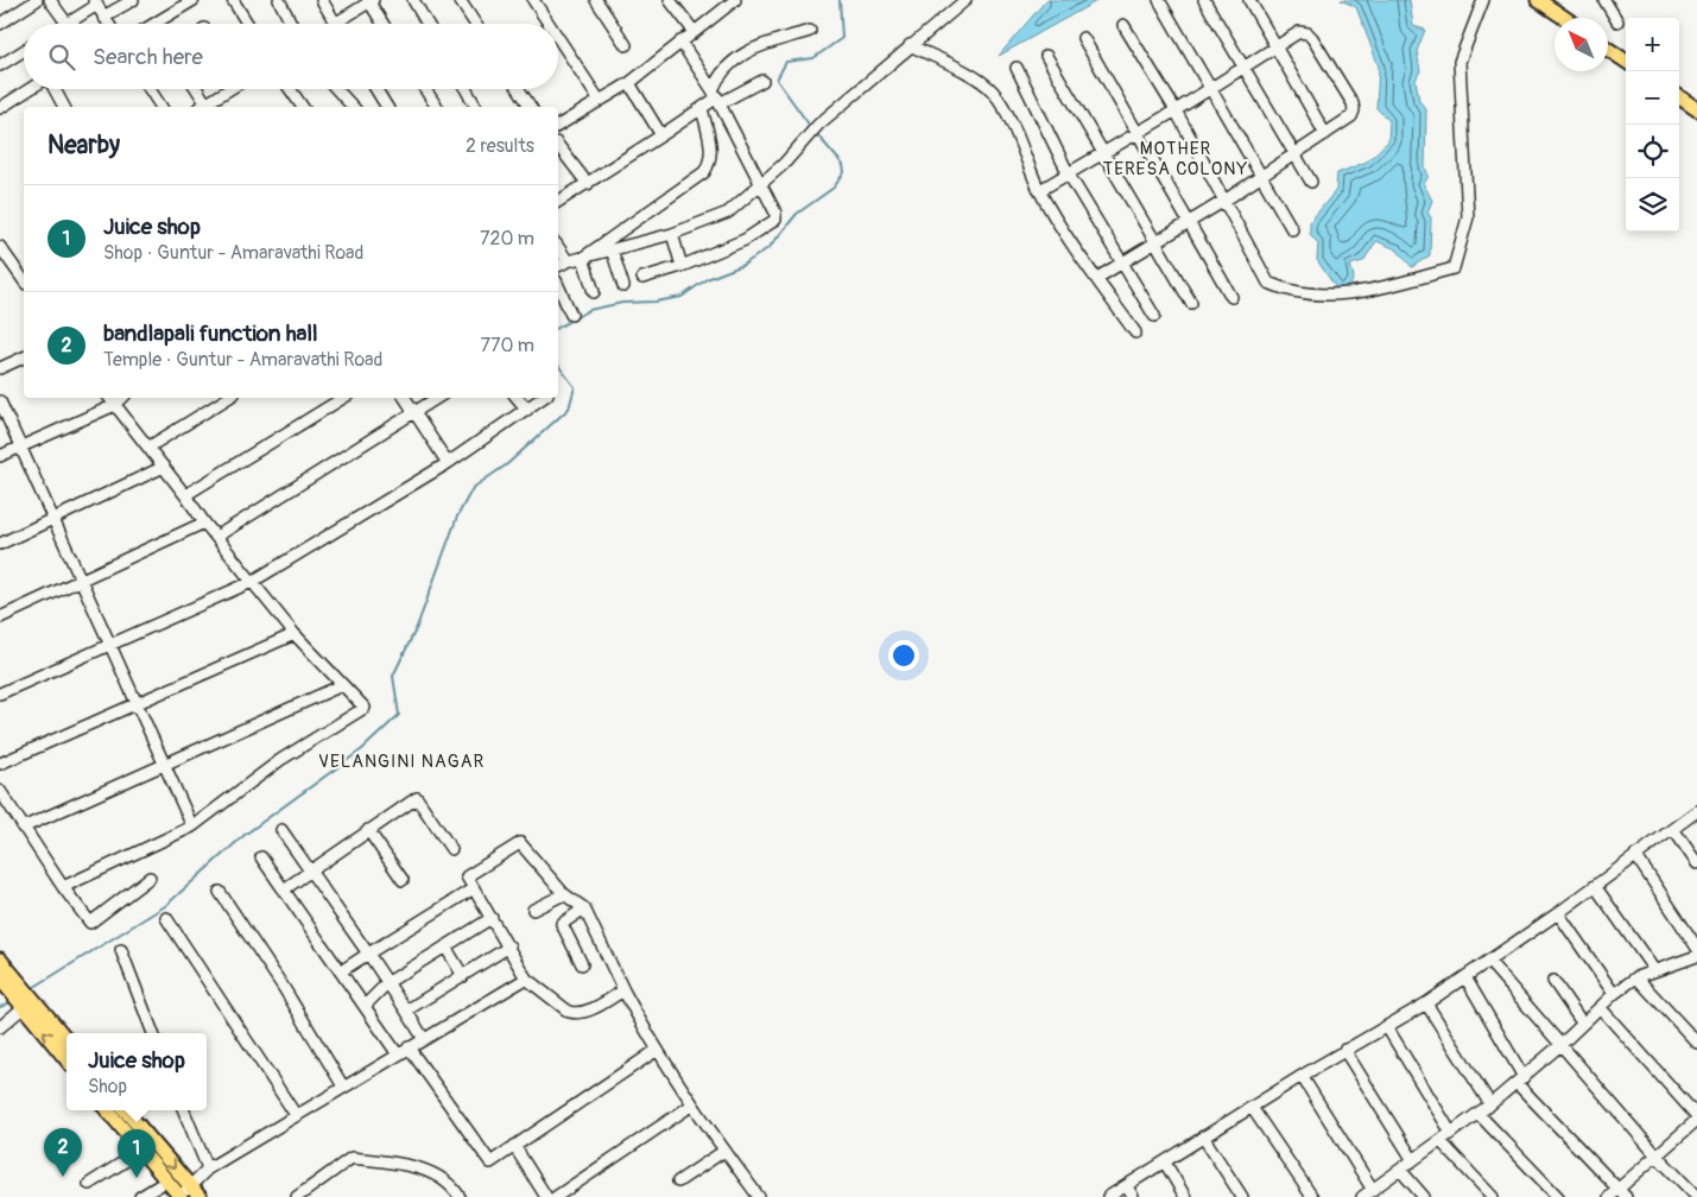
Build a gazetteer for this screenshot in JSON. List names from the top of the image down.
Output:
{
  "districts": ["MOTHER TERESA COLONY", "VELANGINI NAGAR"],
  "north": "top left",
  "page": {
    "map_buttons": ["+", "−"],
    "search": "Search here",
    "heading": ["Nearby", "2 results"],
    "list": [
      {
        "mark": "1",
        "name": "Juice shop",
        "note": "Shop · Guntur - Amaravathi Road",
        "value": "720 m"
      },
      {
        "mark": "2",
        "name": "bandlapali function hall",
        "note": "Temple · Guntur - Amaravathi Road",
        "value": "770 m"
      }
    ],
    "popup": ["Juice shop", "Shop"],
    "pins": ["2", "1"]
  }
}
